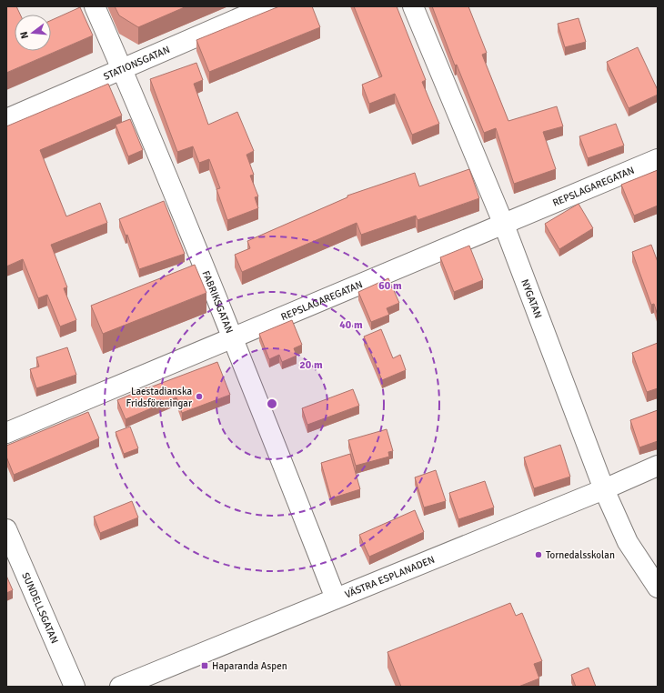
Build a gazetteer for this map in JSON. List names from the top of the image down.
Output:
{
  "streets": {
    "street": [
      "STATIONSGATAN",
      "REPSLAGAREGATAN",
      "NYGATAN",
      "FABRIKSGATAN",
      "VÄSTRA ESPLANADEN",
      "SUNDELLSGATAN"
    ]
  },
  "crossings": [
    ["STATIONSGATAN", "FABRIKSGATAN"],
    ["REPSLAGAREGATAN", "NYGATAN"],
    ["REPSLAGAREGATAN", "FABRIKSGATAN"],
    ["NYGATAN", "VÄSTRA ESPLANADEN"],
    ["FABRIKSGATAN", "VÄSTRA ESPLANADEN"]
  ],
  "places": {
    "other": ["Laestadianska Fridsföreningar", "Tornedalsskolan"],
    "transit": ["Haparanda Aspen"]
  },
  "north": "left",
  "rings": ["60 m", "40 m", "20 m"]
}
